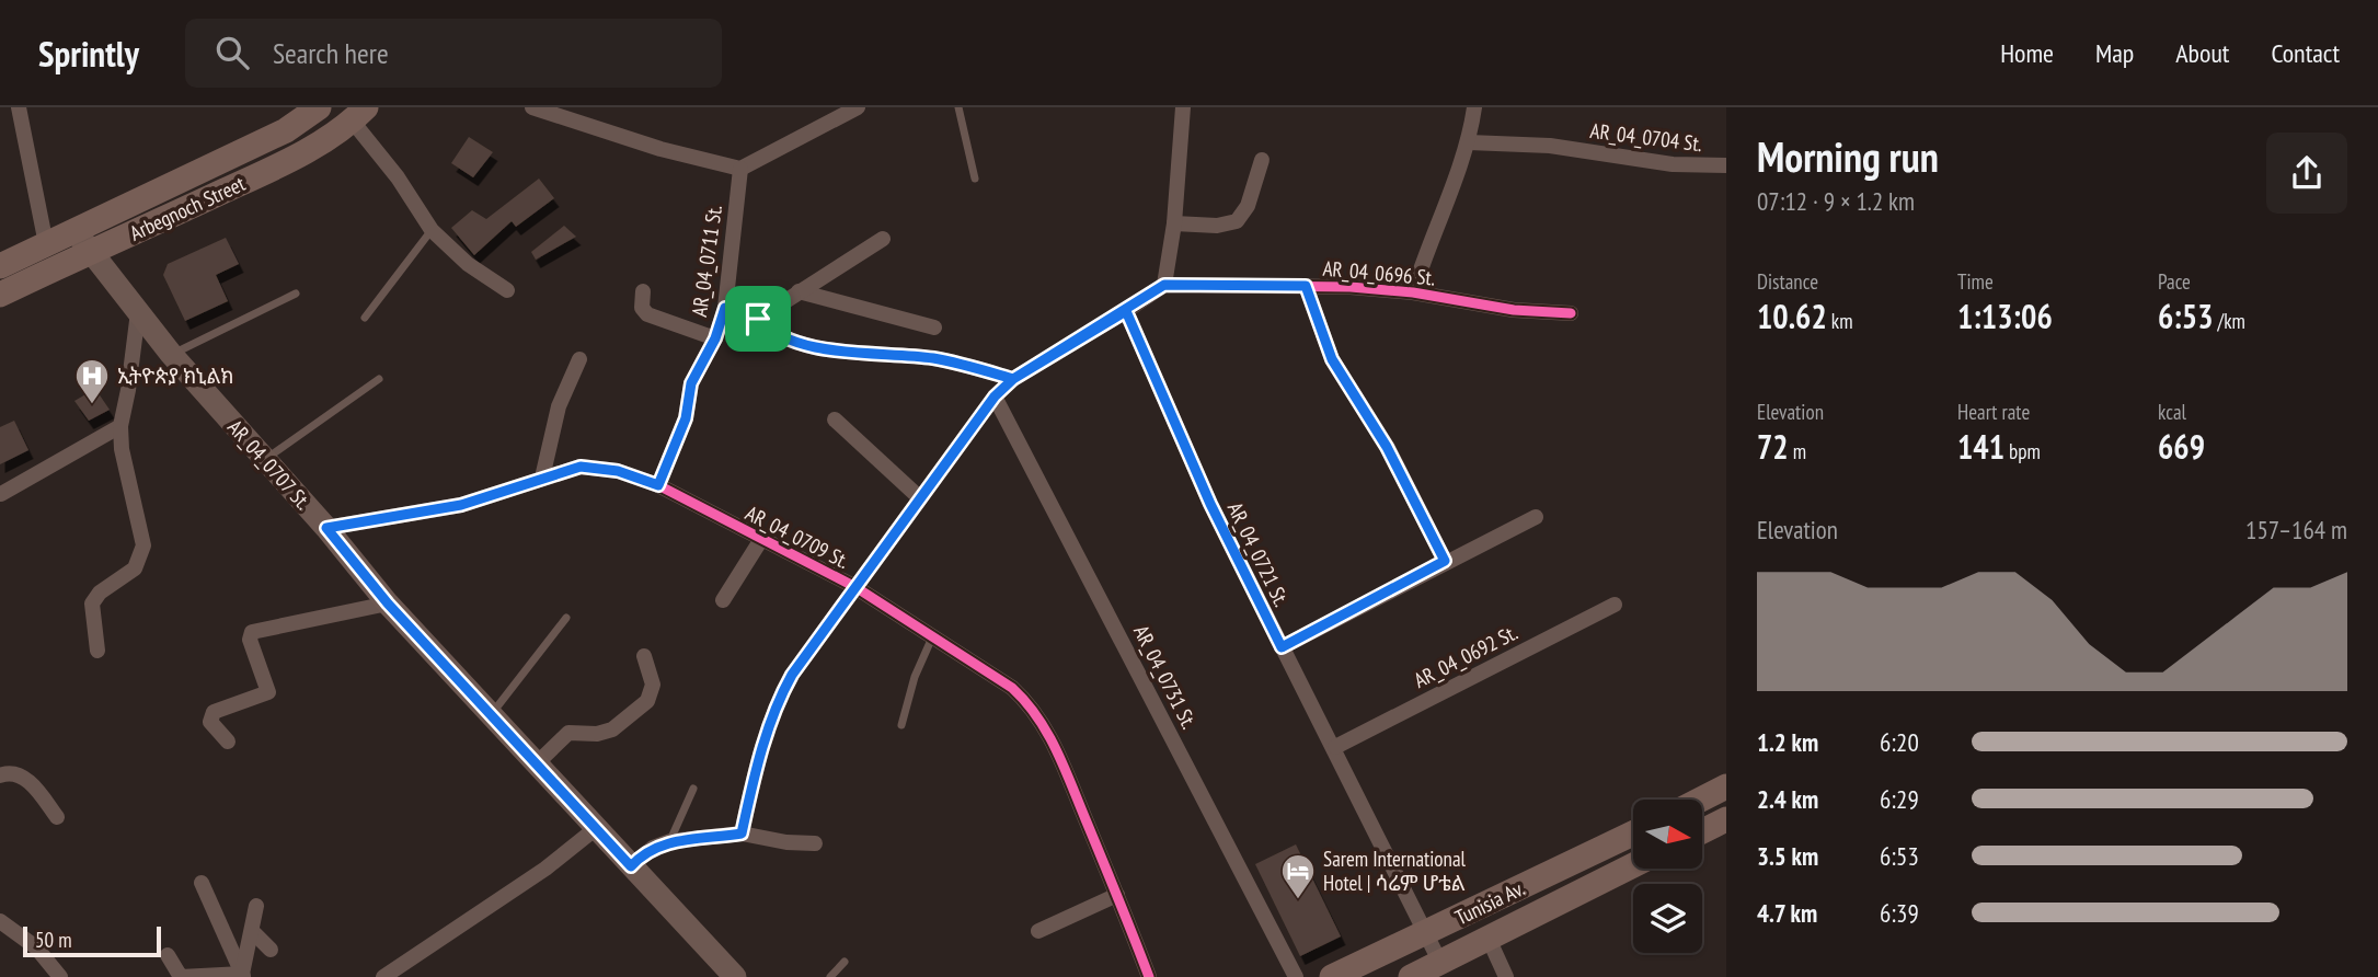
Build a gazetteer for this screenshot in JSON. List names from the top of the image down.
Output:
{
  "streets": {
    "main road": ["Arbegnoch Street", "Tunisia Av."],
    "street": [
      "AR_04_0704 St.",
      "AR_04_0711 St.",
      "AR_04_0696 St.",
      "AR_04_0707 St.",
      "AR_04_0709 St.",
      "AR_04_0721 St.",
      "AR_04_0692 St.",
      "AR_04_0731 St."
    ]
  },
  "crossings": [
    ["Arbegnoch Street", "AR_04_0707 St."],
    ["AR_04_0711 St.", "AR_04_0709 St."],
    ["AR_04_0707 St.", "AR_04_0709 St."],
    ["AR_04_0721 St.", "AR_04_0692 St."],
    ["AR_04_0721 St.", "Tunisia Av."]
  ],
  "places": {
    "hospital": ["ኢትዮጵያ ክኒልክ"],
    "hotel": ["Sarem International Hotel | ሳሬም ሆቴል"]
  },
  "scale_bar": "50 m",
  "north": "right",
  "page": {
    "header": "Sprintly",
    "search": "Search here",
    "nav": [
      "Home",
      "Map",
      "About",
      "Contact"
    ],
    "heading": ["Morning run", "07:12 · 9 × 1.2 km"],
    "stats": [
      ["Distance", "10.62 km"],
      ["Time", "1:13:06"],
      ["Pace", "6:53 /km"],
      ["Elevation", "72 m"],
      ["Heart rate", "141 bpm"],
      ["kcal", "669"]
    ],
    "chart": ["Elevation", "157–164 m"],
    "list": [
      {
        "name": "1.2 km",
        "note": "6:20"
      },
      {
        "name": "2.4 km",
        "note": "6:29"
      },
      {
        "name": "3.5 km",
        "note": "6:53"
      },
      {
        "name": "4.7 km",
        "note": "6:39"
      }
    ],
    "scale": "50 m"
  }
}
